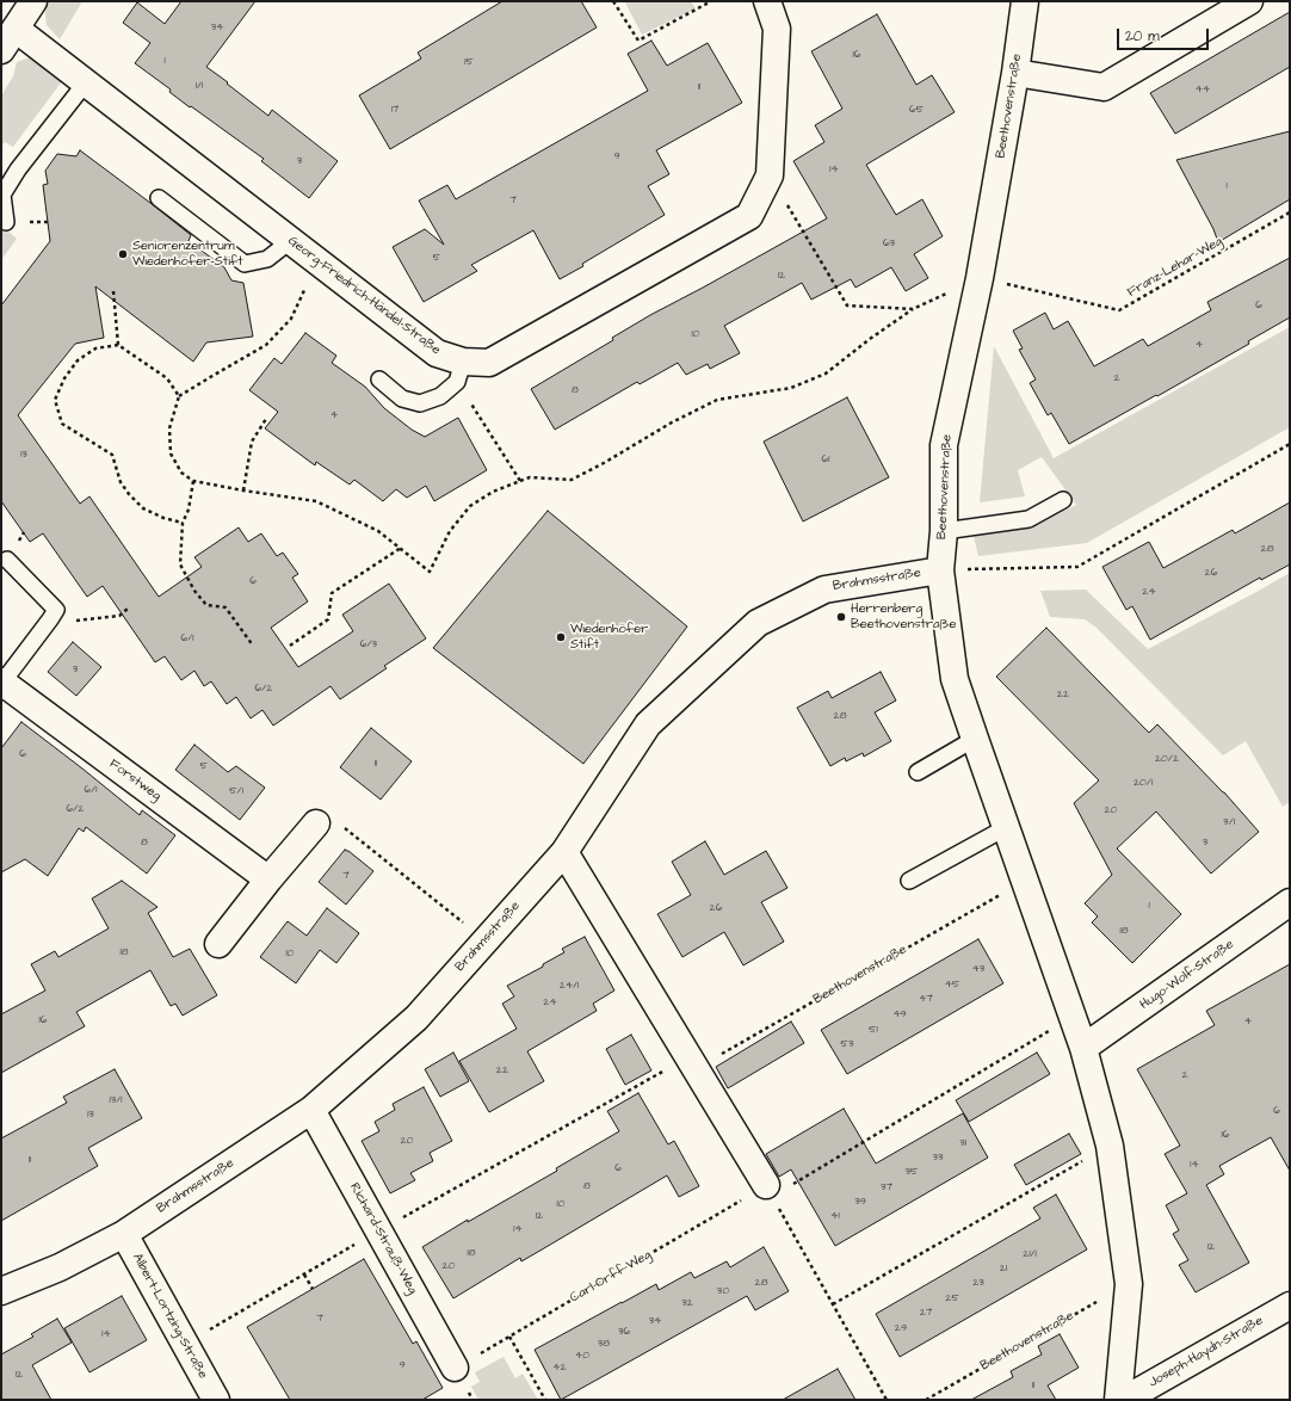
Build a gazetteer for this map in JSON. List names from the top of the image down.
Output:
{
  "streets": {
    "street": [
      "Beethovenstraße",
      "Georg-Friedrich-Händel-Straße",
      "Brahmsstraße",
      "Forstweg",
      "Hugo-Wolf-Straße",
      "Richard-Strauß-Weg",
      "Albert-Lortzing-Straße",
      "Joseph-Haydn-Straße"
    ],
    "path": ["Franz-Lehar-Weg", "Carl-Orff-Weg"]
  },
  "crossings": [
    ["Beethovenstraße", "Franz-Lehar-Weg"],
    ["Beethovenstraße", "Brahmsstraße"],
    ["Beethovenstraße", "Hugo-Wolf-Straße"],
    ["Brahmsstraße", "Richard-Strauß-Weg"],
    ["Brahmsstraße", "Albert-Lortzing-Straße"],
    ["Richard-Strauß-Weg", "Carl-Orff-Weg"]
  ],
  "places": ["Seniorenzentrum Wiedenhöfer-Stift", "Herrenberg Beethovenstraße", "Wiedenhöfer Stift"],
  "house_numbers": [
    "34",
    "16",
    "1",
    "15",
    "1/1",
    "11",
    "44",
    "17",
    "65",
    "9",
    "3",
    "14",
    "1",
    "7",
    "63",
    "5",
    "12",
    "6",
    "10",
    "4",
    "2",
    "8",
    "4",
    "13",
    "61",
    "28",
    "26",
    "6",
    "24",
    "6/1",
    "6/3",
    "3",
    "6/2",
    "22",
    "28",
    "6",
    "20/2",
    "11",
    "5",
    "20/1",
    "6/1",
    "5/1",
    "6/2",
    "20",
    "3/1",
    "8",
    "3",
    "7",
    "1",
    "26",
    "18",
    "18",
    "10",
    "43",
    "45",
    "24/1",
    "47",
    "24",
    "49",
    "16",
    "4",
    "51",
    "53",
    "22",
    "2",
    "13/1",
    "6",
    "13",
    "16",
    "20",
    "31",
    "33",
    "11",
    "14",
    "6",
    "35",
    "8",
    "37",
    "39",
    "10",
    "12",
    "41",
    "14",
    "12",
    "18",
    "21/1",
    "20",
    "21",
    "28",
    "23",
    "30",
    "25",
    "32",
    "27",
    "7",
    "34",
    "29",
    "36",
    "14",
    "38",
    "40",
    "9",
    "42",
    "12",
    "11"
  ],
  "scale_bar": "20 m"
}
